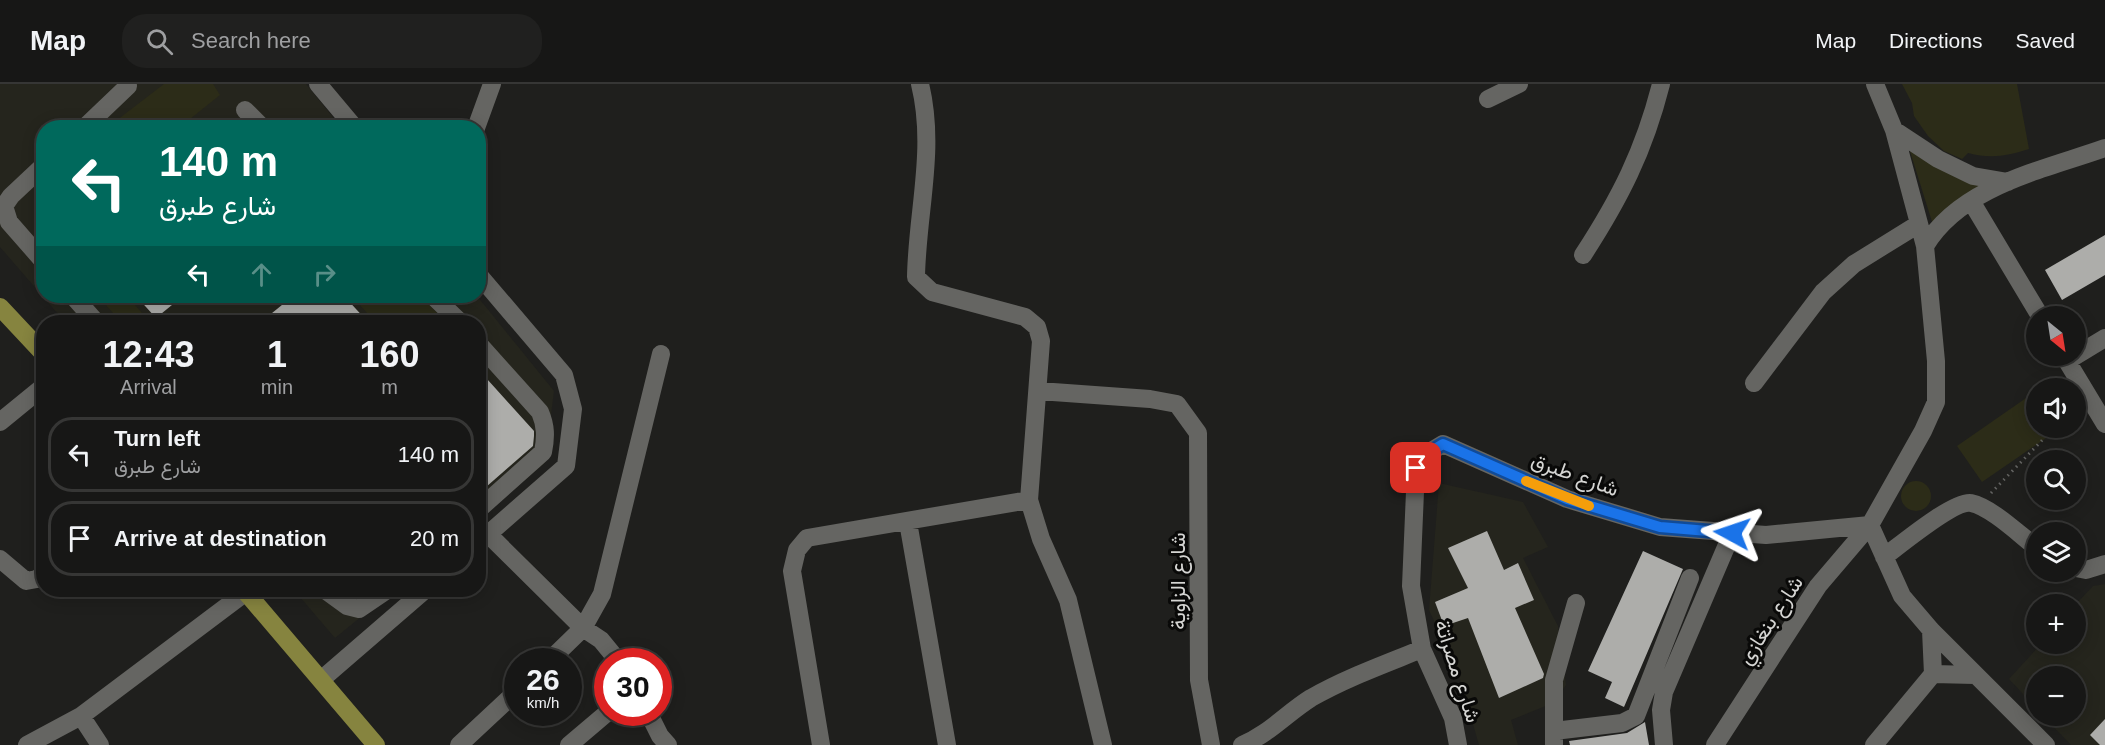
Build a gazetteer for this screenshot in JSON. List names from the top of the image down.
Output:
{
  "streets": {
    "street": [
      "شارع طبرق",
      "شارع الزاوية",
      "شارع بنغازي",
      "شارع مصراتة"
    ]
  },
  "crossings": [
    ["شارع طبرق", "شارع مصراتة"]
  ],
  "north": "bottom right",
  "page": {
    "header": "Map",
    "search": "Search here",
    "nav": ["Map", "Directions", "Saved"],
    "turn": ["140 m", "شارع طبرق"],
    "map_buttons": ["+", "−"],
    "eta": [
      "12:43",
      "Arrival",
      "1",
      "min",
      "160",
      "m"
    ],
    "list": [
      {
        "name": "Turn left",
        "note": "شارع طبرق",
        "value": "140 m"
      },
      {
        "name": "Arrive at destination",
        "value": "20 m"
      }
    ],
    "speed": "26 km/h",
    "limit": "30"
  }
}
